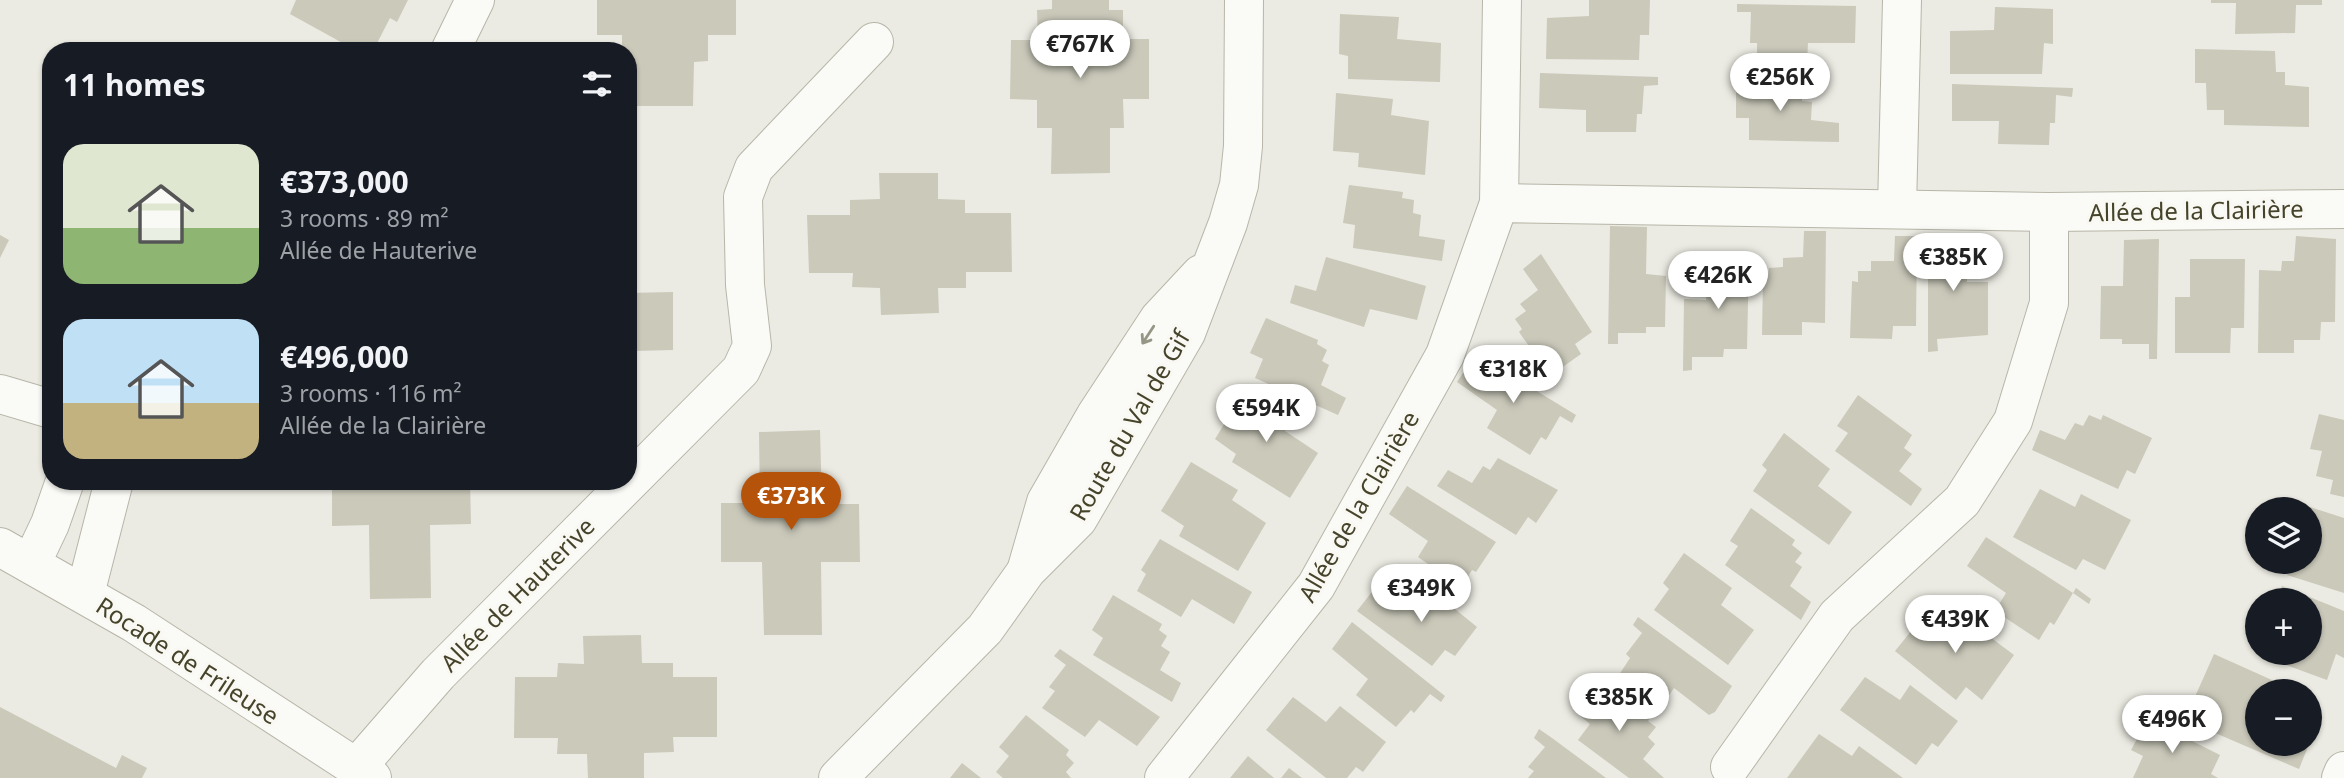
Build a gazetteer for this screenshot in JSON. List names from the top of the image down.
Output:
{
  "streets": {
    "street": [
      "Allée de la Clairière",
      "Route du Val de Gif",
      "Allée de Hauterive",
      "Rocade de Frileuse"
    ]
  },
  "crossings": [
    ["Allée de Hauterive", "Rocade de Frileuse"]
  ],
  "page": {
    "price": [
      "€767K",
      "€256K",
      "€385K",
      "€426K",
      "€318K",
      "€594K",
      "€373K",
      "€349K",
      "€439K",
      "€385K",
      "€496K"
    ],
    "heading": "11 homes",
    "list": [
      {
        "name": "€373,000",
        "note": "3 rooms · 89 m² · Allée de Hauterive"
      },
      {
        "name": "€496,000",
        "note": "3 rooms · 116 m² · Allée de la Clairière"
      }
    ],
    "map_buttons": ["+", "−"]
  }
}
